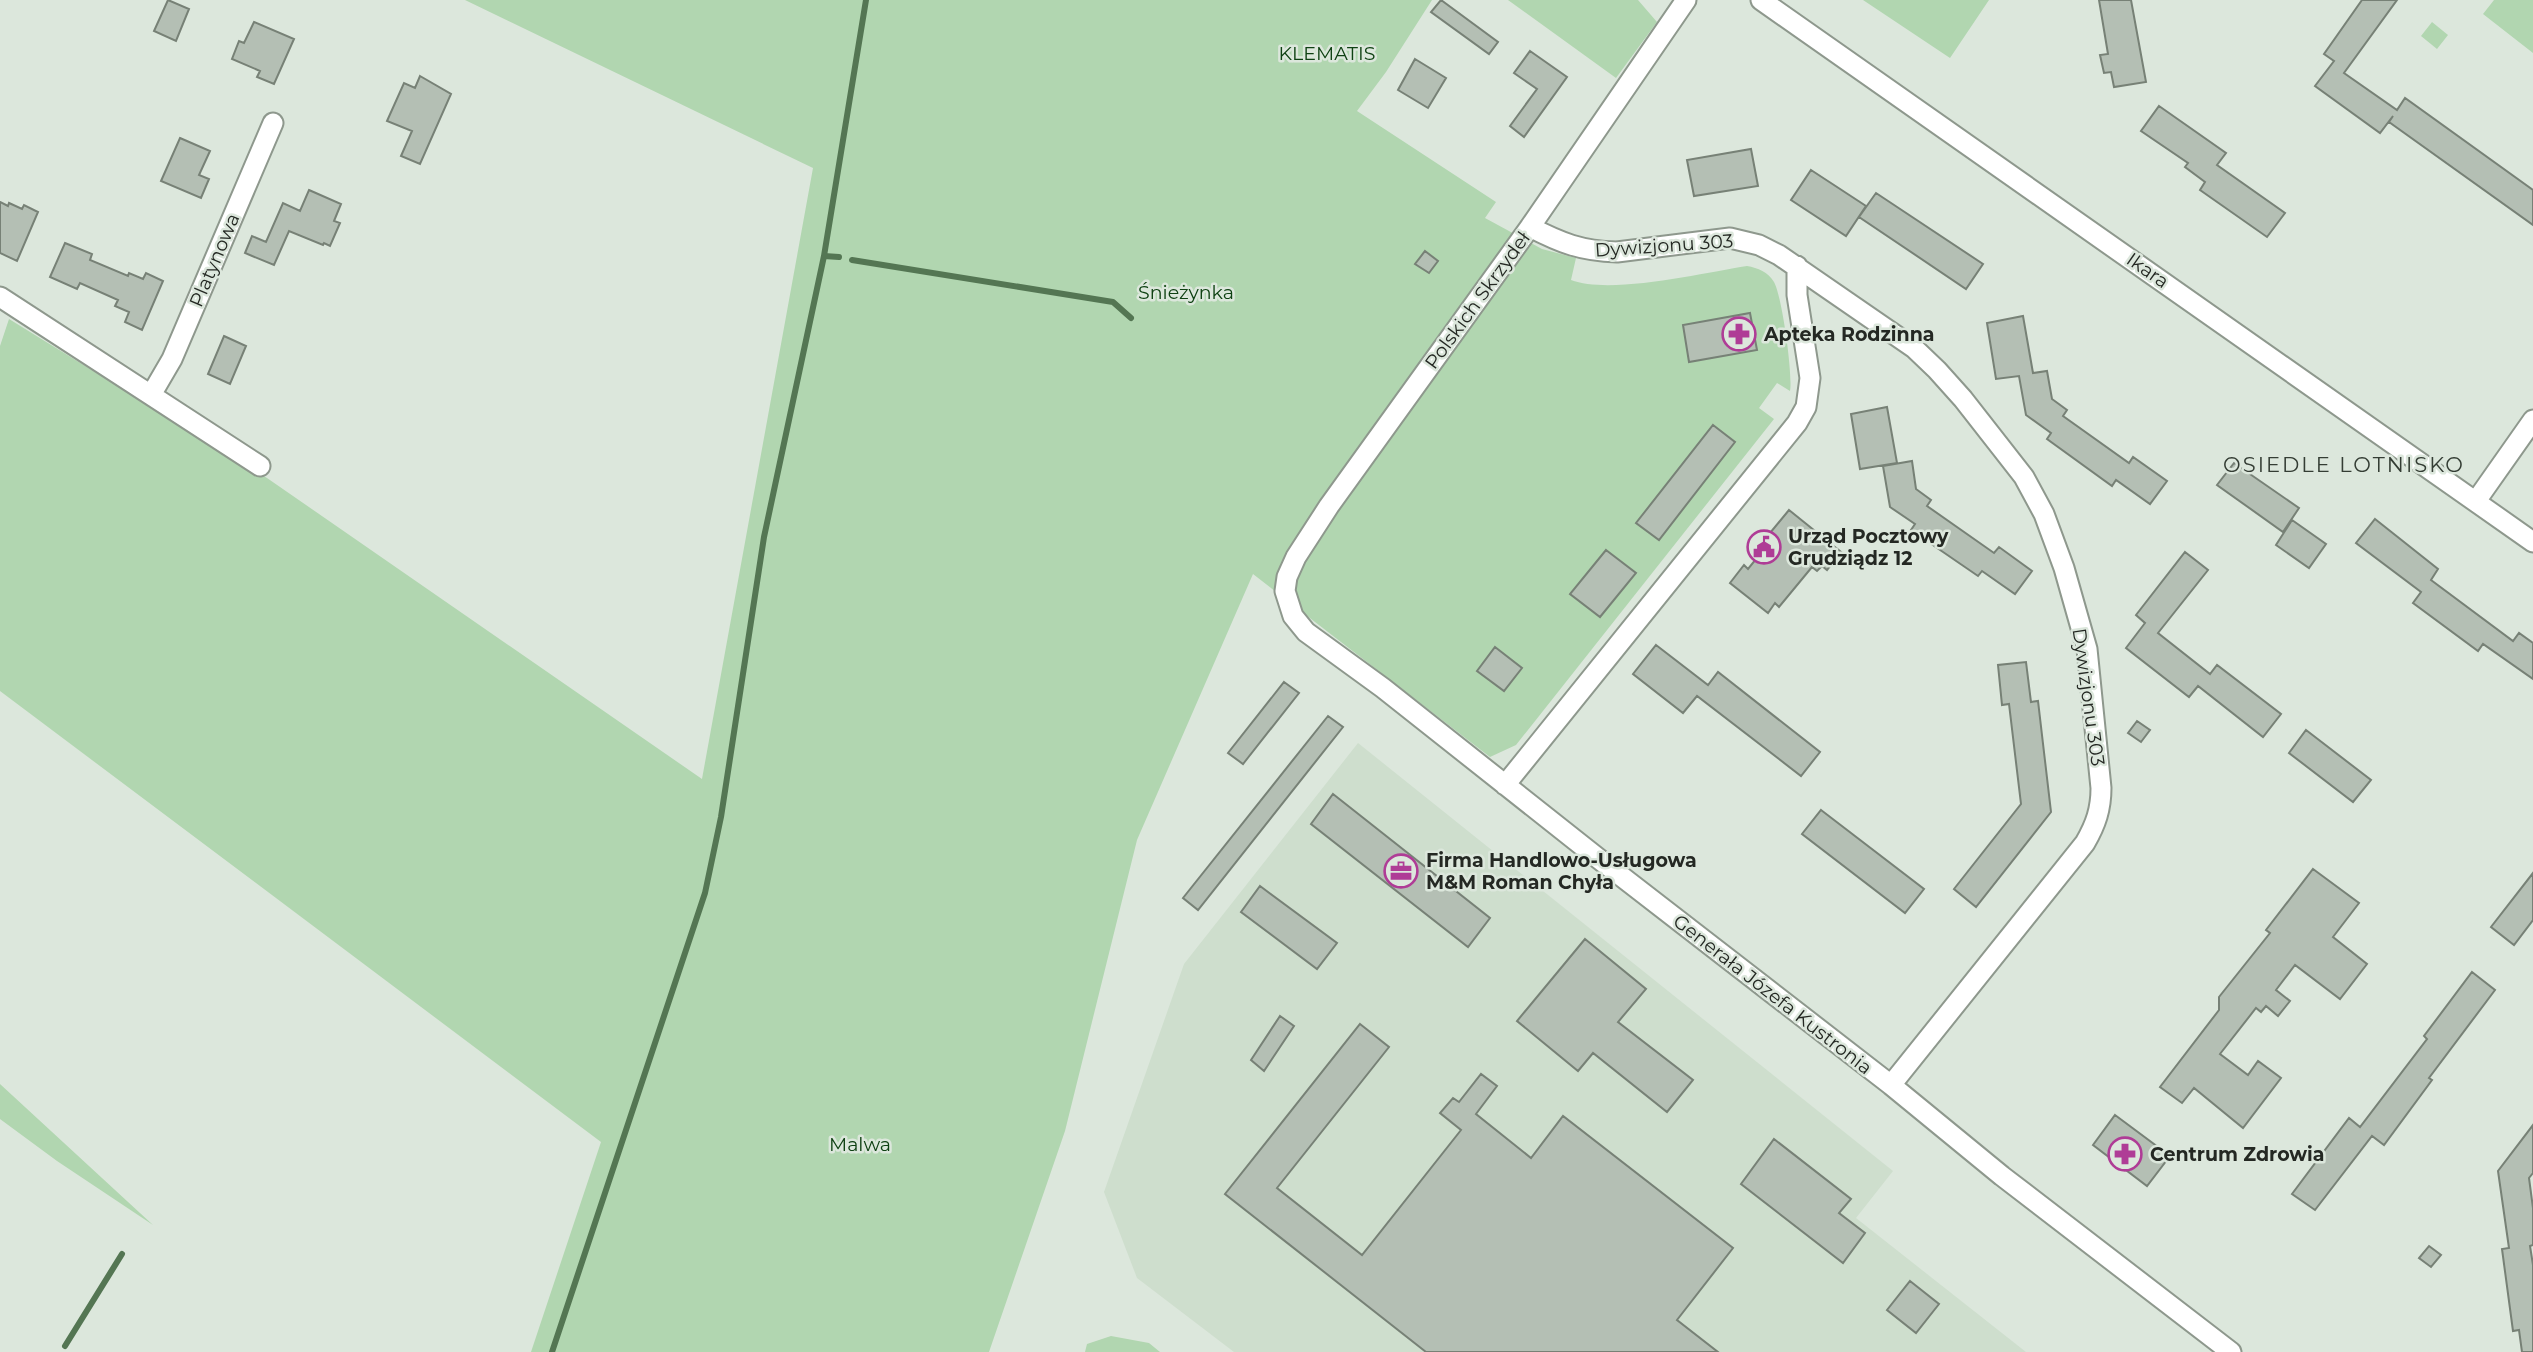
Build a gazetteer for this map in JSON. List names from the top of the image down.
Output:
{
  "streets": {
    "street": [
      "Dywizjonu 303",
      "Platynowa",
      "Ikara",
      "Polskich Skrzydeł",
      "Generała Józefa Kustronia"
    ]
  },
  "crossings": [
    ["Dywizjonu 303", "Polskich Skrzydeł"],
    ["Dywizjonu 303", "Generała Józefa Kustronia"],
    ["Polskich Skrzydeł", "Generała Józefa Kustronia"]
  ],
  "districts": ["OSIEDLE LOTNISKO"],
  "parks": ["KLEMATIS", "Śnieżynka", "Malwa"],
  "places": {
    "pharmacy": ["Apteka Rodzinna", "Centrum Zdrowia"],
    "public building": ["Urząd Pocztowy Grudziądz 12"],
    "office": ["Firma Handlowo-Usługowa M&M Roman Chyła"]
  }
}
